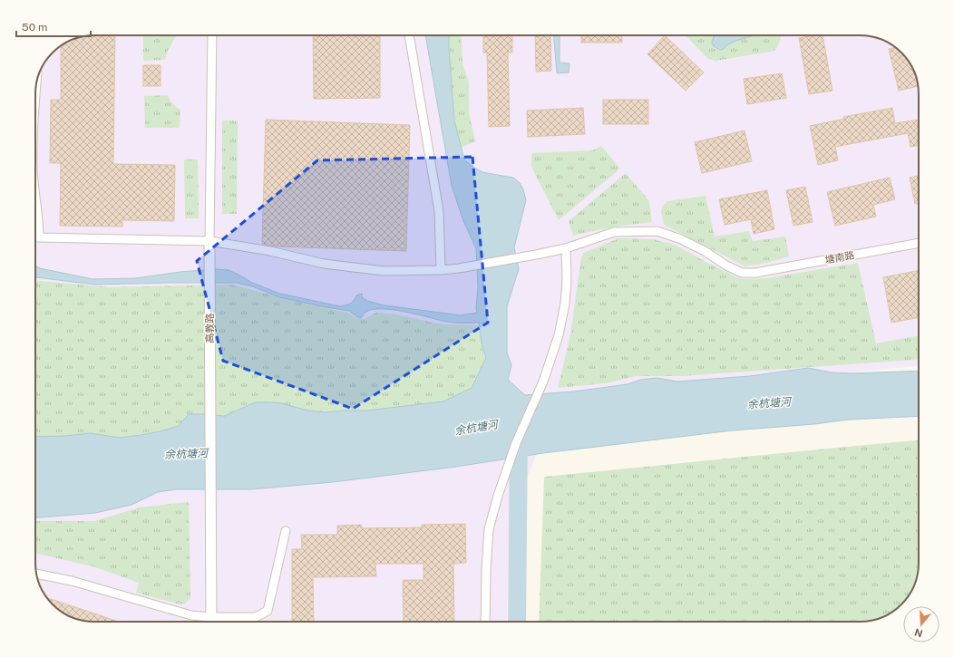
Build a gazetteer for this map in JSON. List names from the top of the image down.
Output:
{
  "streets": {
    "street": ["塘南路", "高教路"]
  },
  "crossings": [
    ["塘南路", "高教路"]
  ],
  "water": ["余杭塘河"],
  "scale_bar": "50 m",
  "north": "bottom"
}
